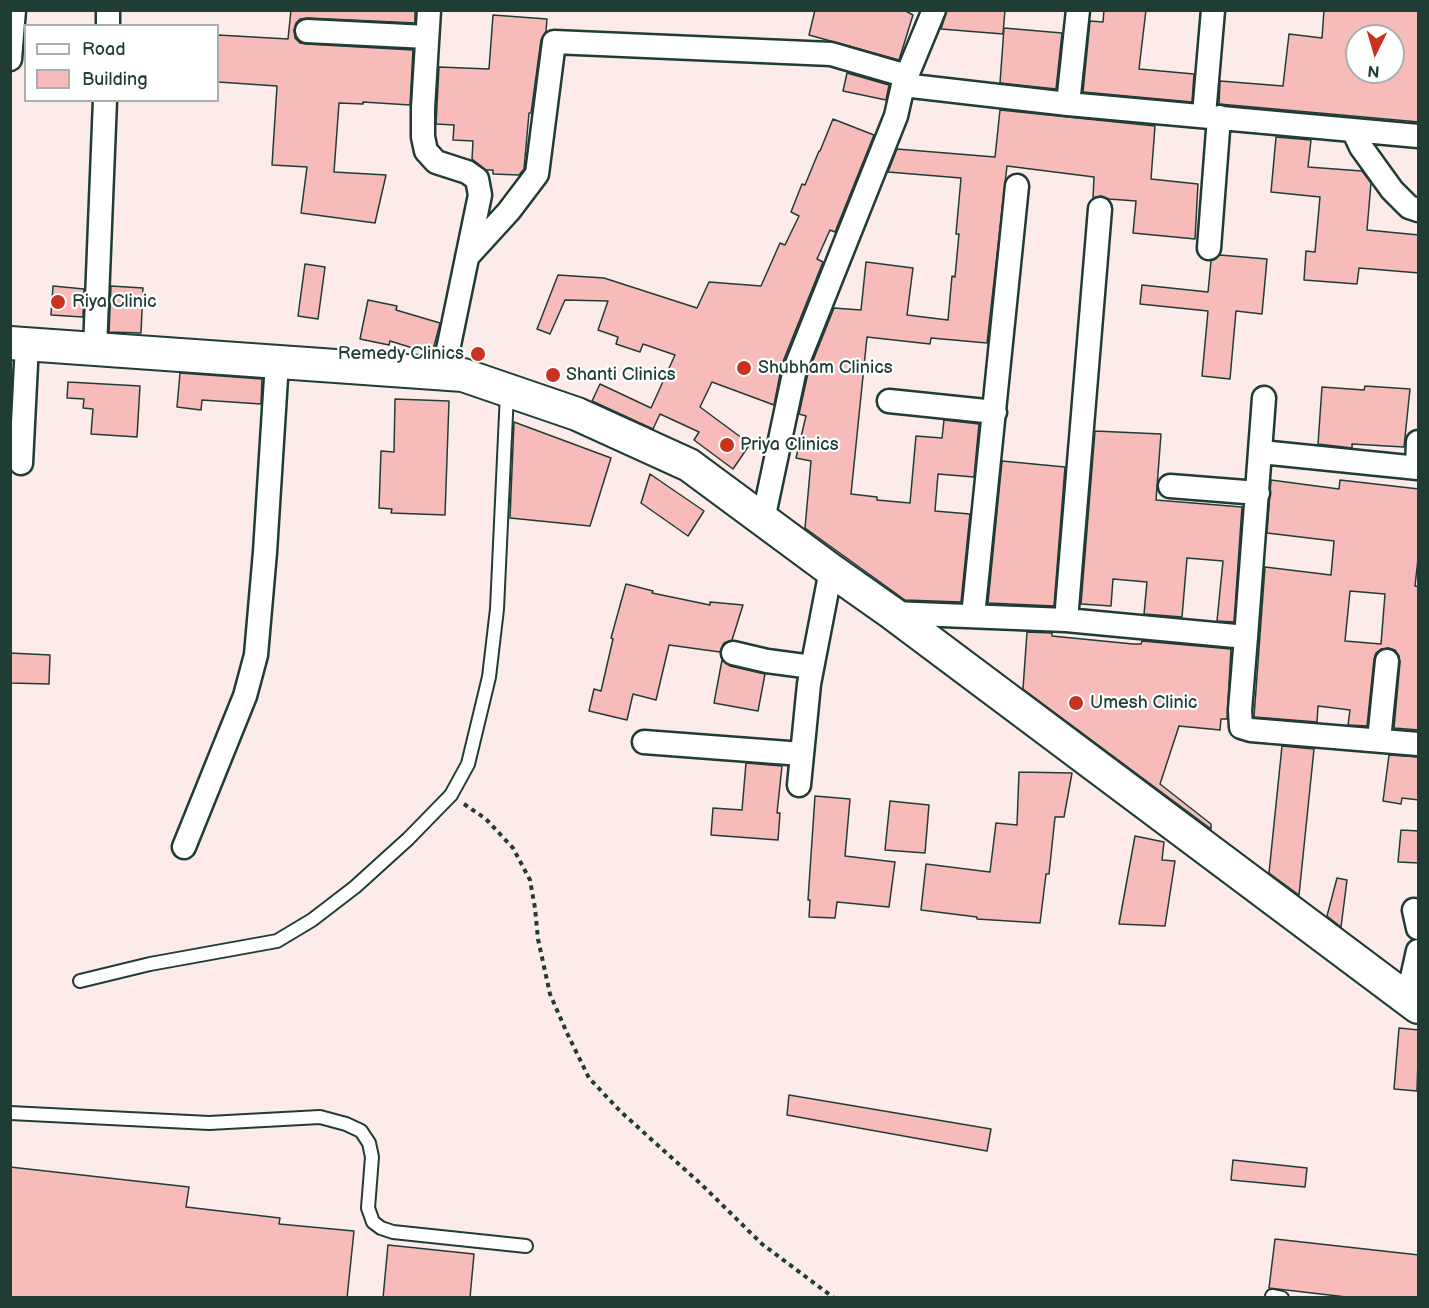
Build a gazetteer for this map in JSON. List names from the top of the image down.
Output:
{
  "places": [
    "Riya Clinic",
    "Remedy Clinics",
    "Shubham Clinics",
    "Shanti Clinics",
    "Priya Clinics",
    "Umesh Clinic"
  ],
  "legend": ["Road", "Building"],
  "north": "bottom"
}
